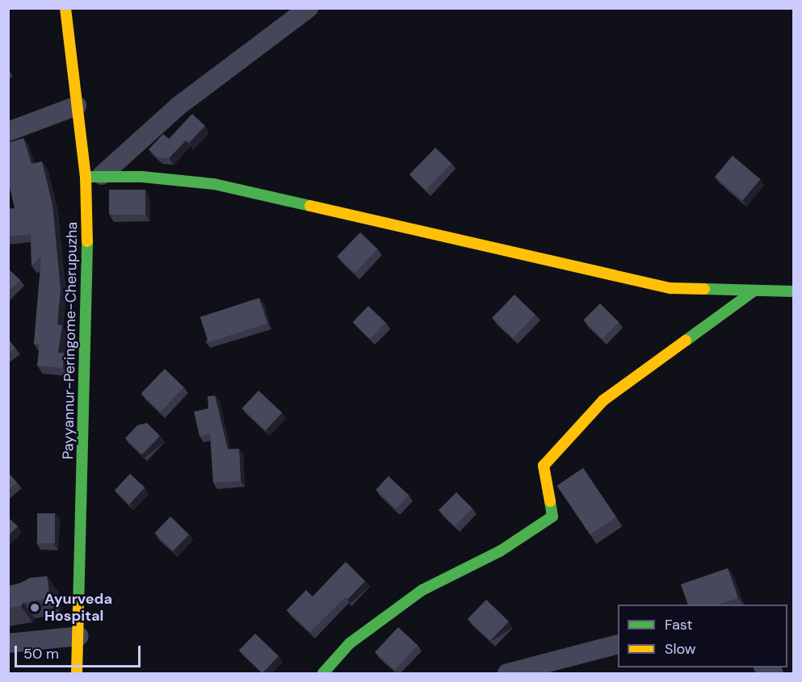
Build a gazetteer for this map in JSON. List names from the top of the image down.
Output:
{
  "streets": {
    "street": ["Payyannur-Peringome-Cherupuzha"]
  },
  "places": ["Ayurveda Hospital"],
  "legend": ["Fast", "Slow"],
  "scale_bar": "50 m"
}
